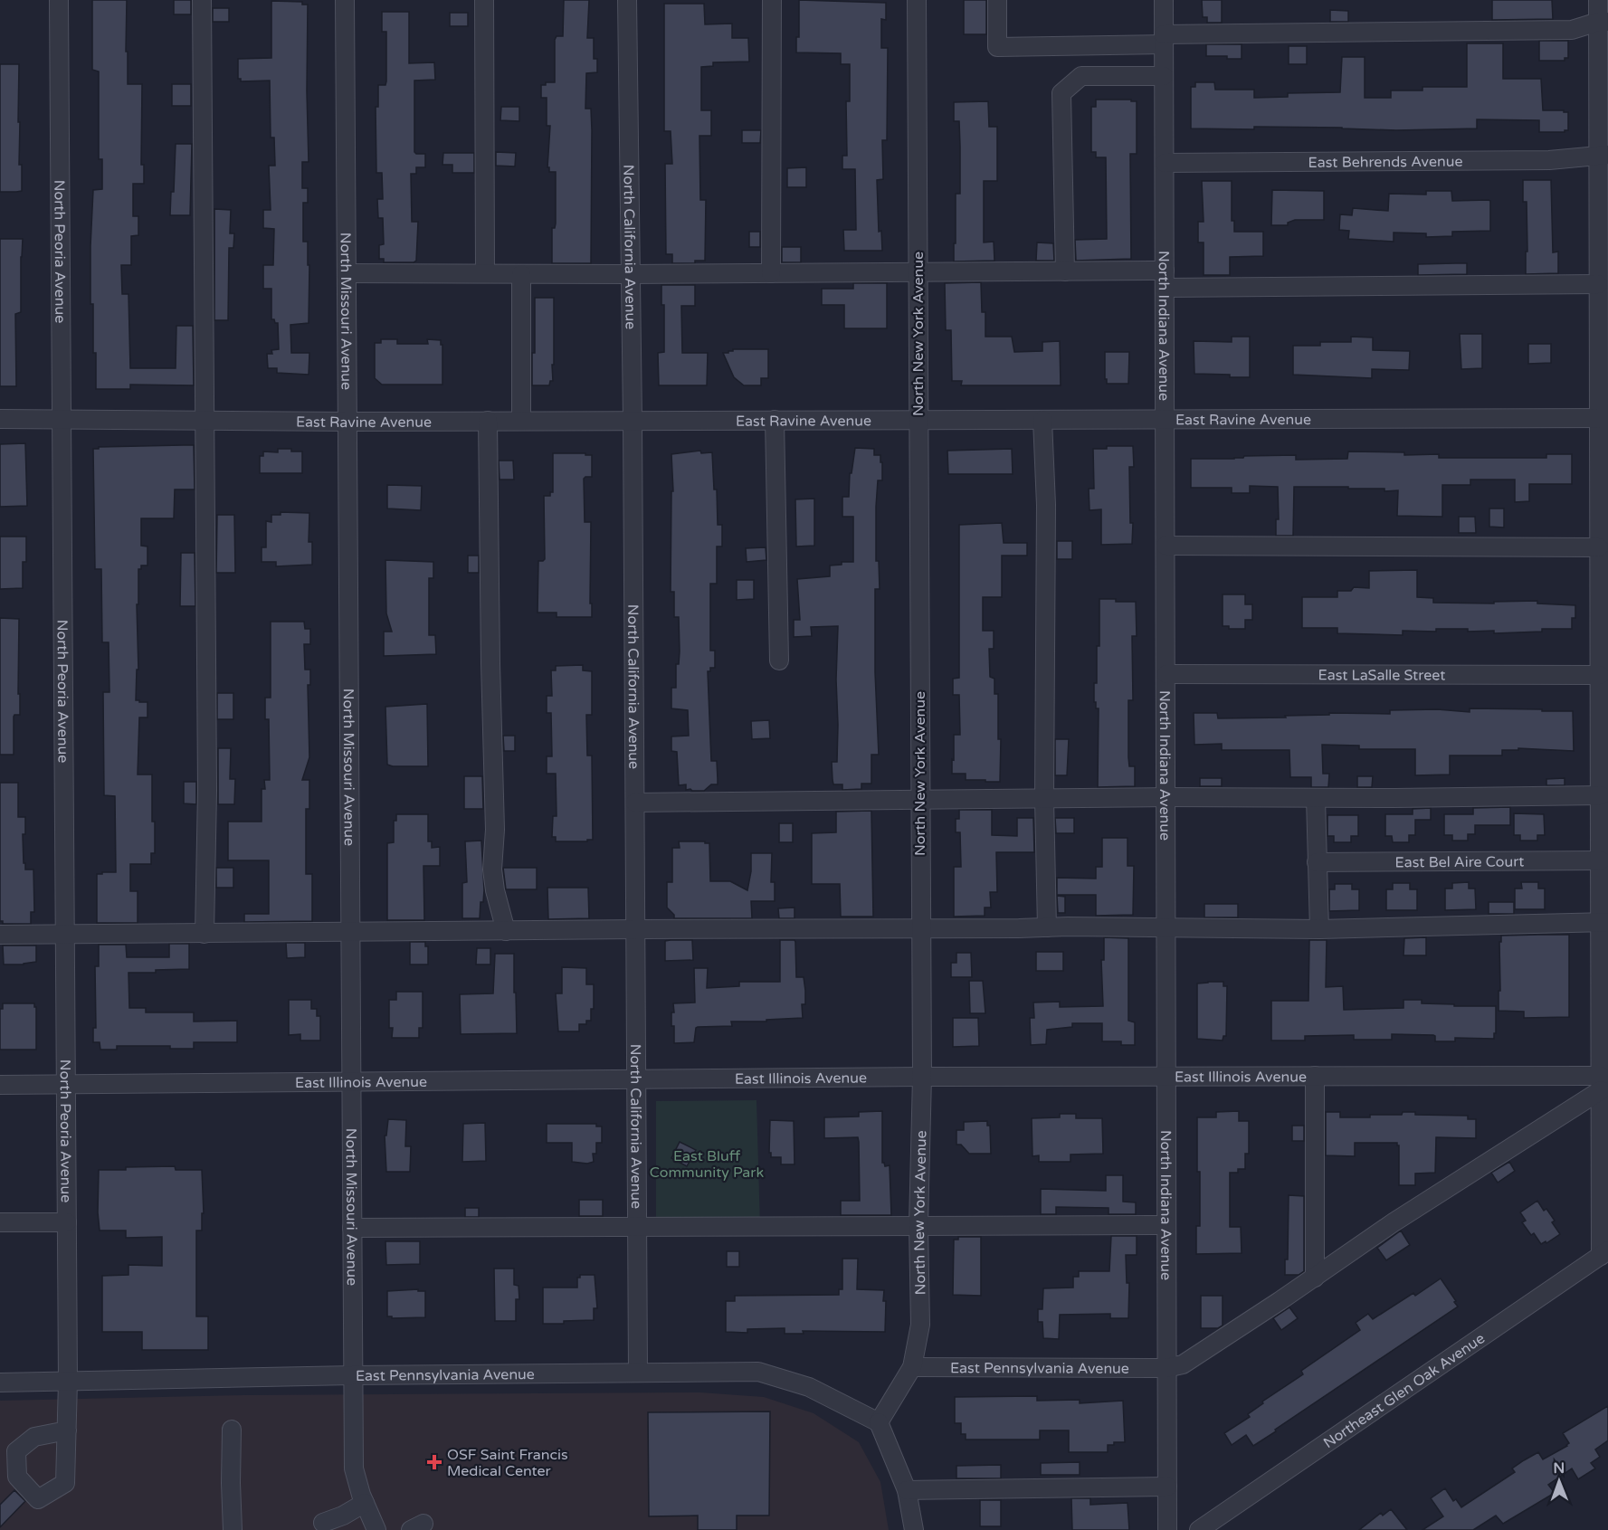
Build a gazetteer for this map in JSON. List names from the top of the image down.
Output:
{
  "streets": {
    "street": [
      "East Behrends Avenue",
      "North California Avenue",
      "North Peoria Avenue",
      "North Missouri Avenue",
      "North Indiana Avenue",
      "North New York Avenue",
      "East Ravine Avenue",
      "East LaSalle Street",
      "East Bel Aire Court",
      "East Illinois Avenue",
      "East Pennsylvania Avenue",
      "Northeast Glen Oak Avenue"
    ]
  },
  "crossings": [
    ["East Behrends Avenue", "North Indiana Avenue"],
    ["North California Avenue", "East Ravine Avenue"],
    ["North California Avenue", "East Illinois Avenue"],
    ["North California Avenue", "East Pennsylvania Avenue"],
    ["North Peoria Avenue", "East Ravine Avenue"],
    ["North Peoria Avenue", "East Illinois Avenue"],
    ["North Peoria Avenue", "East Pennsylvania Avenue"],
    ["North Missouri Avenue", "East Ravine Avenue"],
    ["North Missouri Avenue", "East Illinois Avenue"],
    ["North Missouri Avenue", "East Pennsylvania Avenue"],
    ["North Indiana Avenue", "East Ravine Avenue"],
    ["North Indiana Avenue", "East LaSalle Street"],
    ["North Indiana Avenue", "East Illinois Avenue"],
    ["North Indiana Avenue", "East Pennsylvania Avenue"],
    ["North New York Avenue", "East Ravine Avenue"],
    ["North New York Avenue", "East Illinois Avenue"],
    ["North New York Avenue", "East Pennsylvania Avenue"]
  ],
  "parks": ["East Bluff Community Park"],
  "places": {
    "health": ["OSF Saint Francis Medical Center"]
  },
  "north": "top"
}
